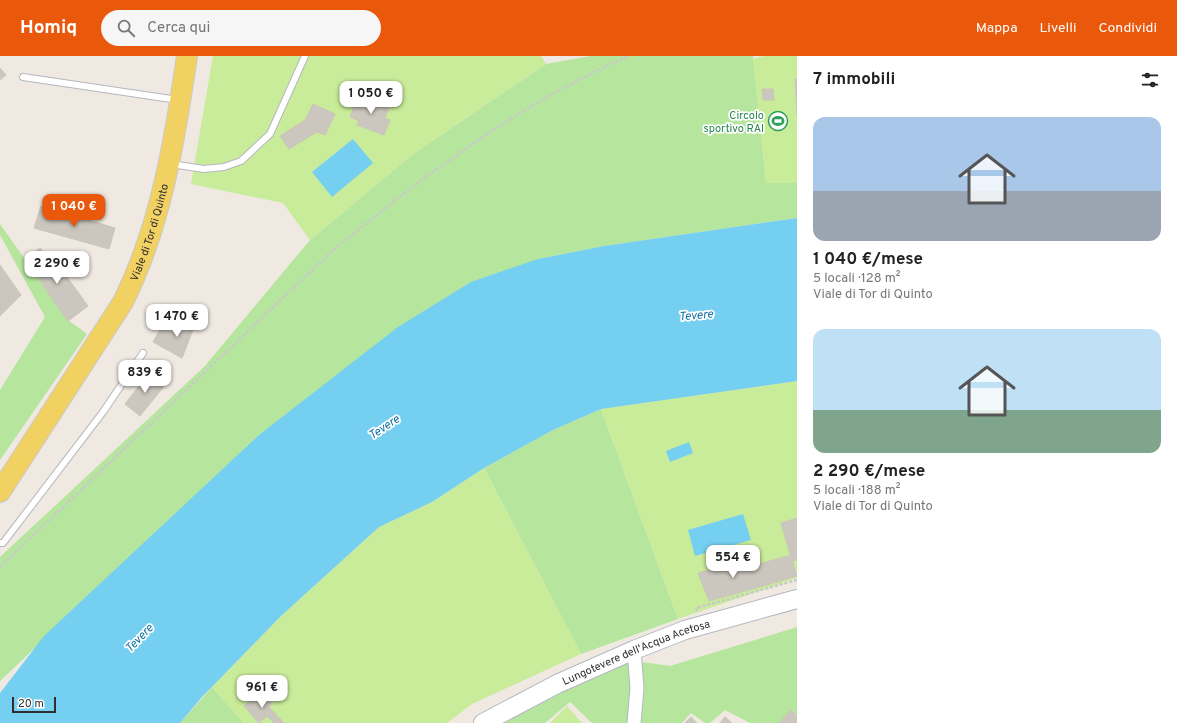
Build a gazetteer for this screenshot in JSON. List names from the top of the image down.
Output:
{
  "streets": {
    "main road": ["Viale di Tor di Quinto", "Lungotevere dell'Acqua Acetosa"]
  },
  "water": ["Tevere"],
  "places": {
    "sports": ["Circolo sportivo RAI"]
  },
  "scale_bar": "20 m",
  "page": {
    "header": "Homiq",
    "search": "Cerca qui",
    "nav": ["Mappa", "Livelli", "Condividi"],
    "heading": "7 immobili",
    "price": [
      "1 050 €",
      "1 040 €",
      "2 290 €",
      "1 470 €",
      "839 €",
      "554 €",
      "961 €"
    ],
    "list": [
      {
        "name": "1 040 €/mese",
        "note": "5 locali · 128 m² · Viale di Tor di Quinto"
      },
      {
        "name": "2 290 €/mese",
        "note": "5 locali · 188 m² · Viale di Tor di Quinto"
      }
    ],
    "scale": "20 m"
  }
}
